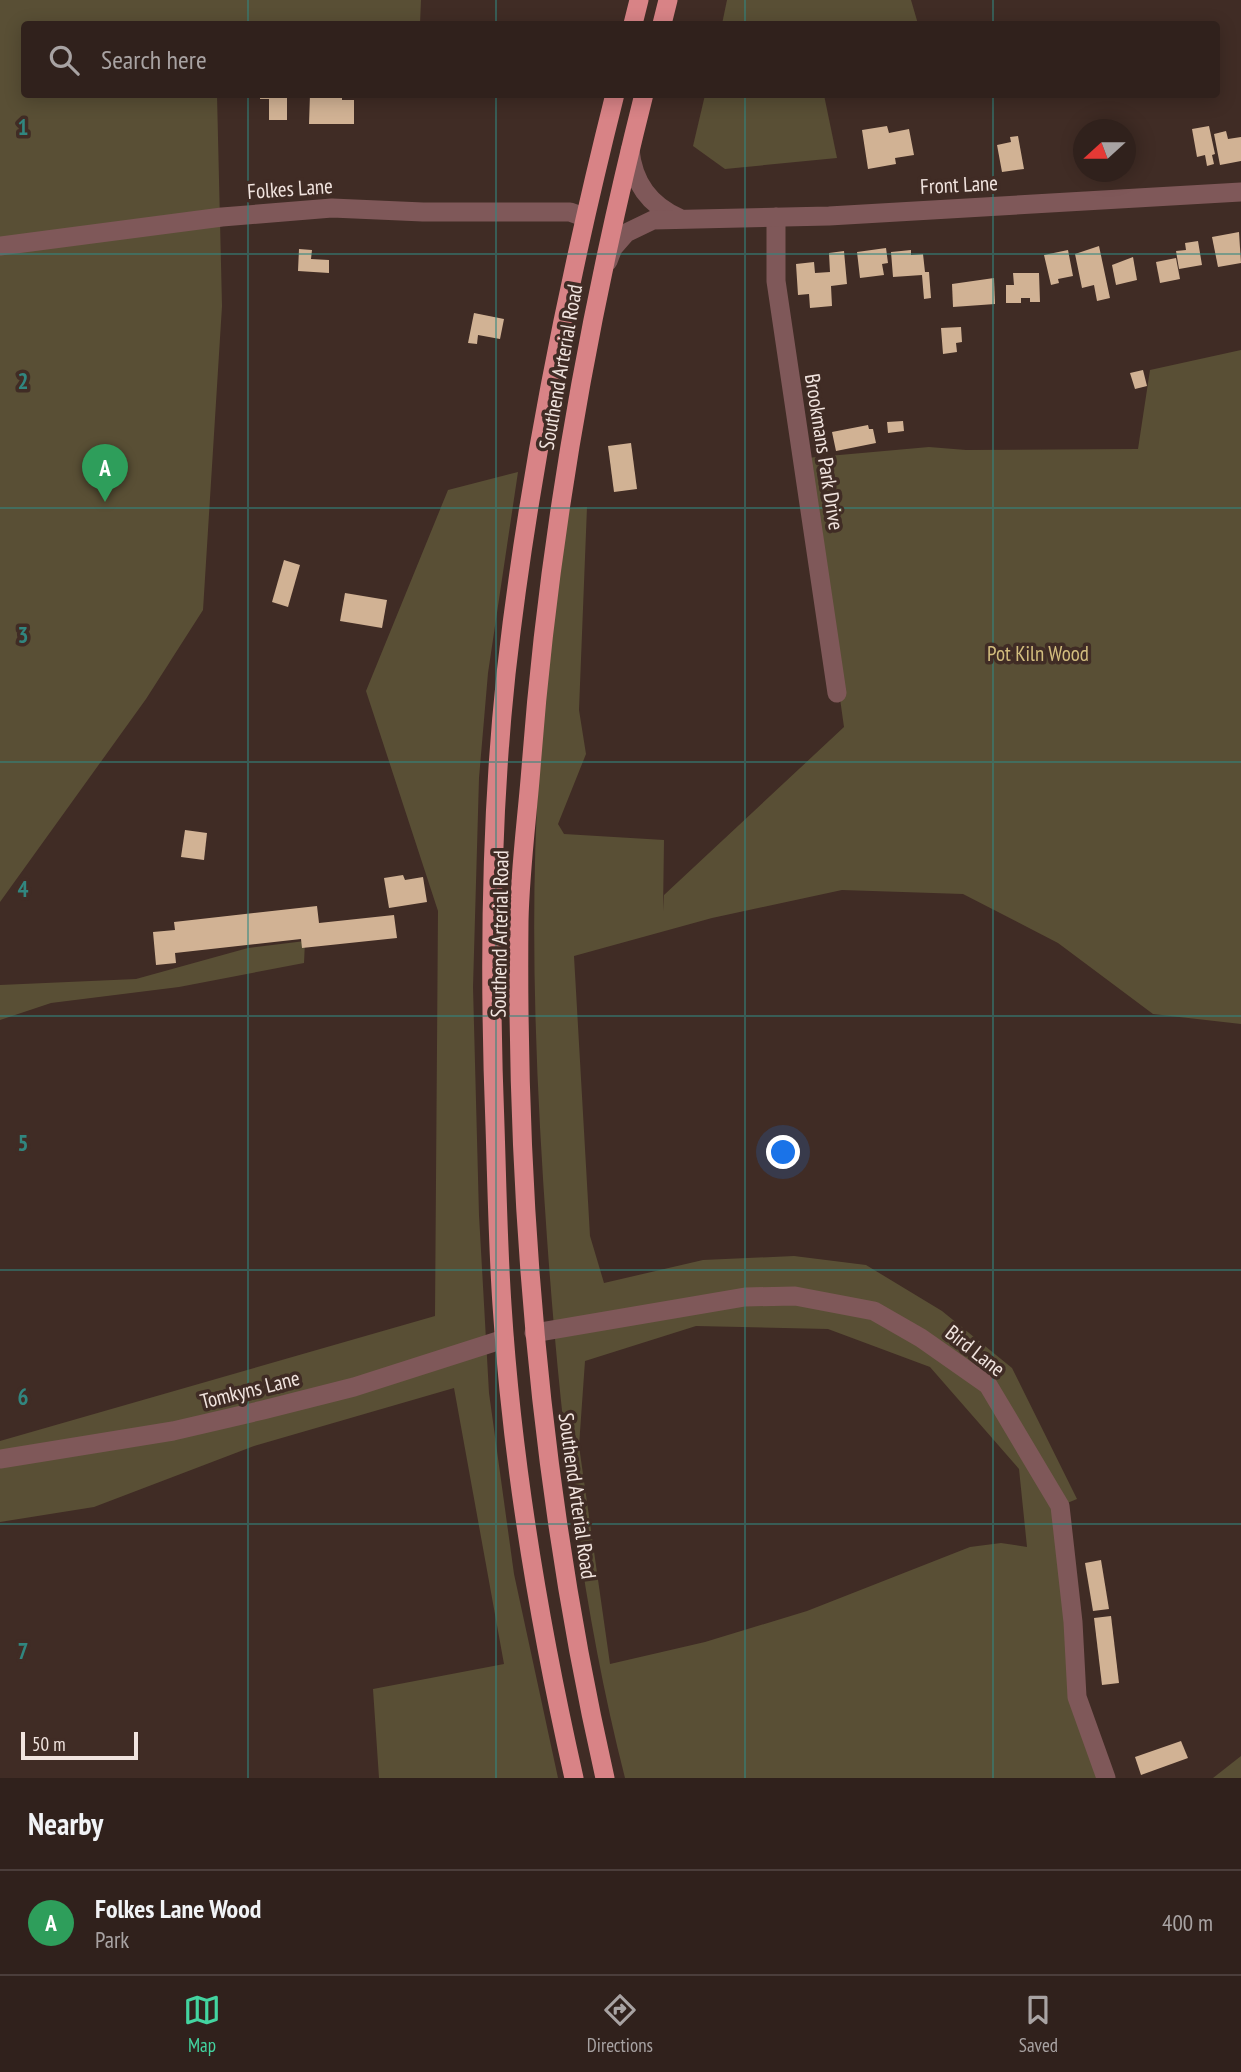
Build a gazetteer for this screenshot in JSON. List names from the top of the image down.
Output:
{
  "streets": {
    "highway": ["Southend Arterial Road"],
    "street": [
      "Front Lane",
      "Folkes Lane",
      "Brookmans Park Drive",
      "Bird Lane",
      "Tomkyns Lane"
    ]
  },
  "crossings": [
    ["Front Lane", "Southend Arterial Road"],
    ["Front Lane", "Brookmans Park Drive"],
    ["Folkes Lane", "Southend Arterial Road"],
    ["Southend Arterial Road", "Bird Lane"],
    ["Southend Arterial Road", "Tomkyns Lane"]
  ],
  "parks": ["Pot Kiln Wood"],
  "scale_bar": "50 m",
  "north": "left",
  "page": {
    "search": "Search here",
    "pins": "A",
    "scale": "50 m",
    "heading": "Nearby",
    "list": [
      {
        "mark": "A",
        "name": "Folkes Lane Wood",
        "note": "Park",
        "value": "400 m"
      }
    ],
    "nav": ["Map", "Directions", "Saved"]
  },
  "grid": {
    "rows": [
      "1",
      "2",
      "3",
      "4",
      "5",
      "6",
      "7"
    ]
  }
}
